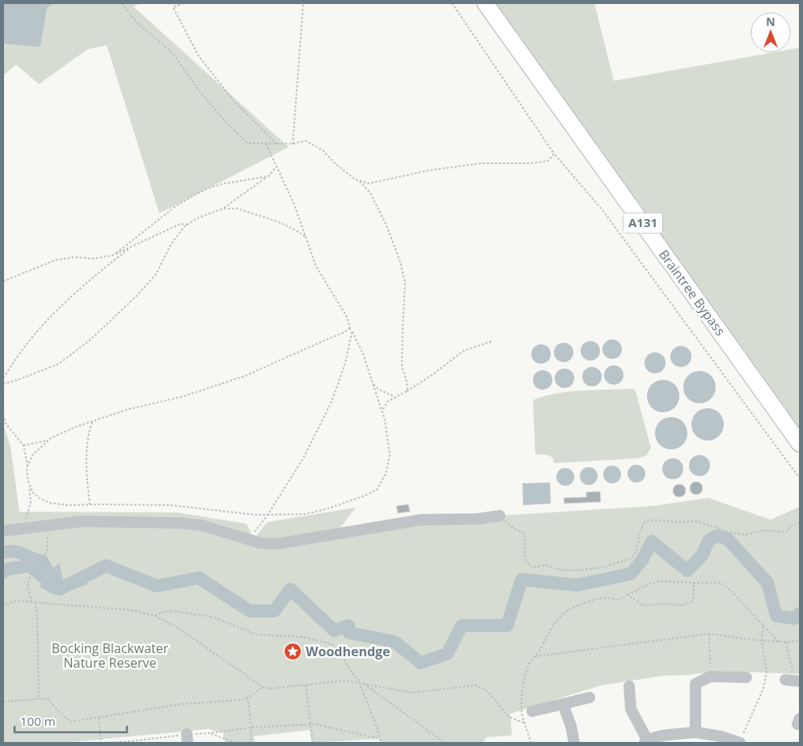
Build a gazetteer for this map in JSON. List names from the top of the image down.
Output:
{
  "streets": {
    "highway": ["A131", "Braintree Bypass"]
  },
  "parks": ["Bocking Blackwater Nature Reserve"],
  "places": {
    "place": ["Woodhendge"]
  },
  "scale_bar": "100 m",
  "north": "top"
}
